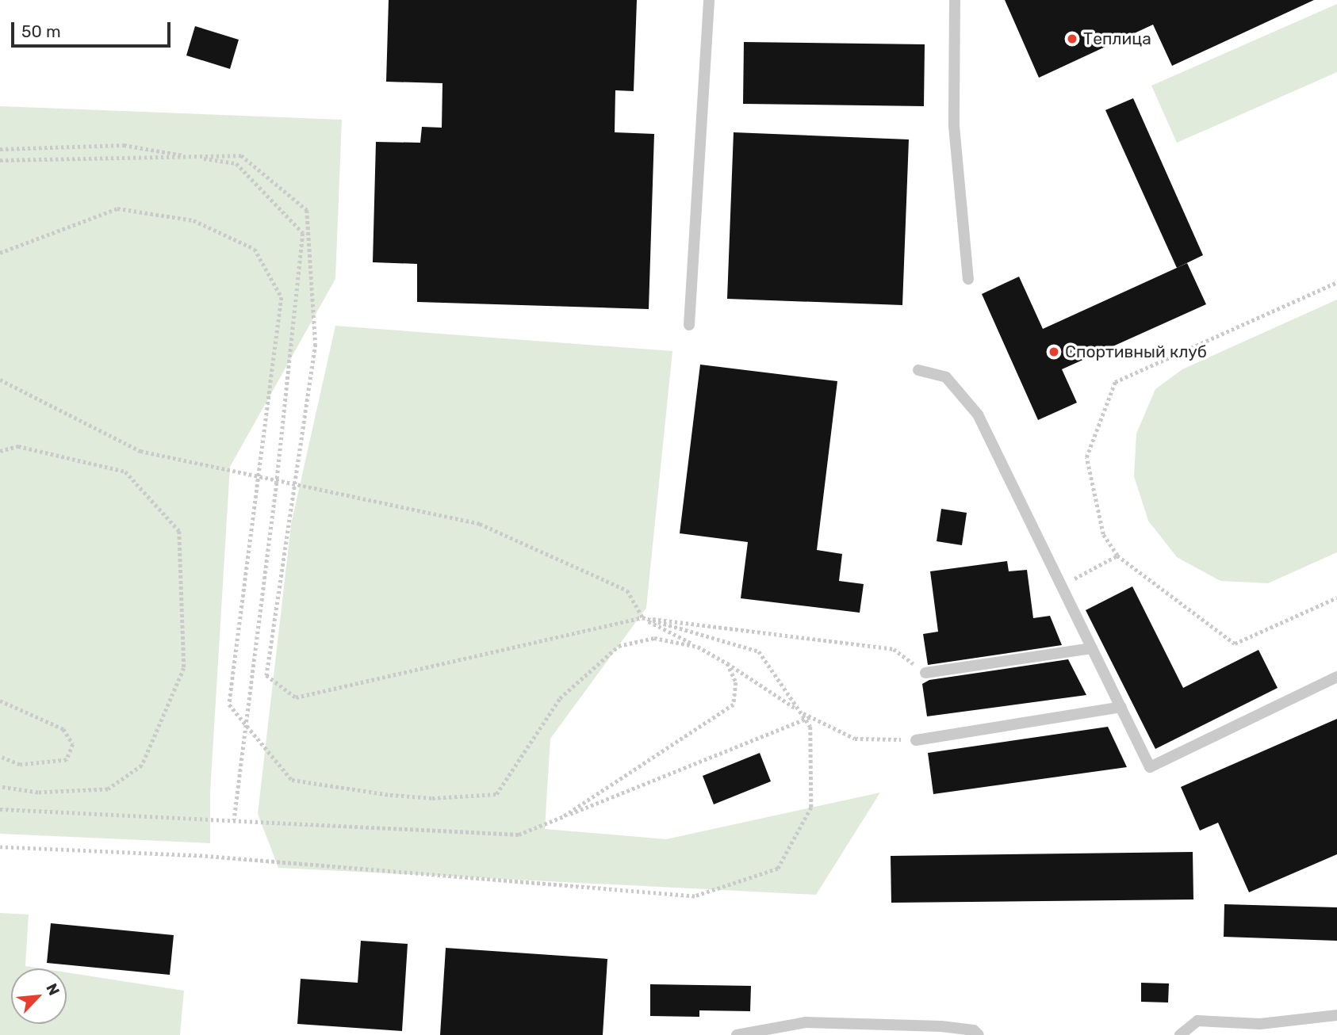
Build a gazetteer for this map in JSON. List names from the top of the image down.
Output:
{
  "places": ["Теплица", "Спортивный клуб"],
  "scale_bar": "50 m",
  "north": "top right"
}
